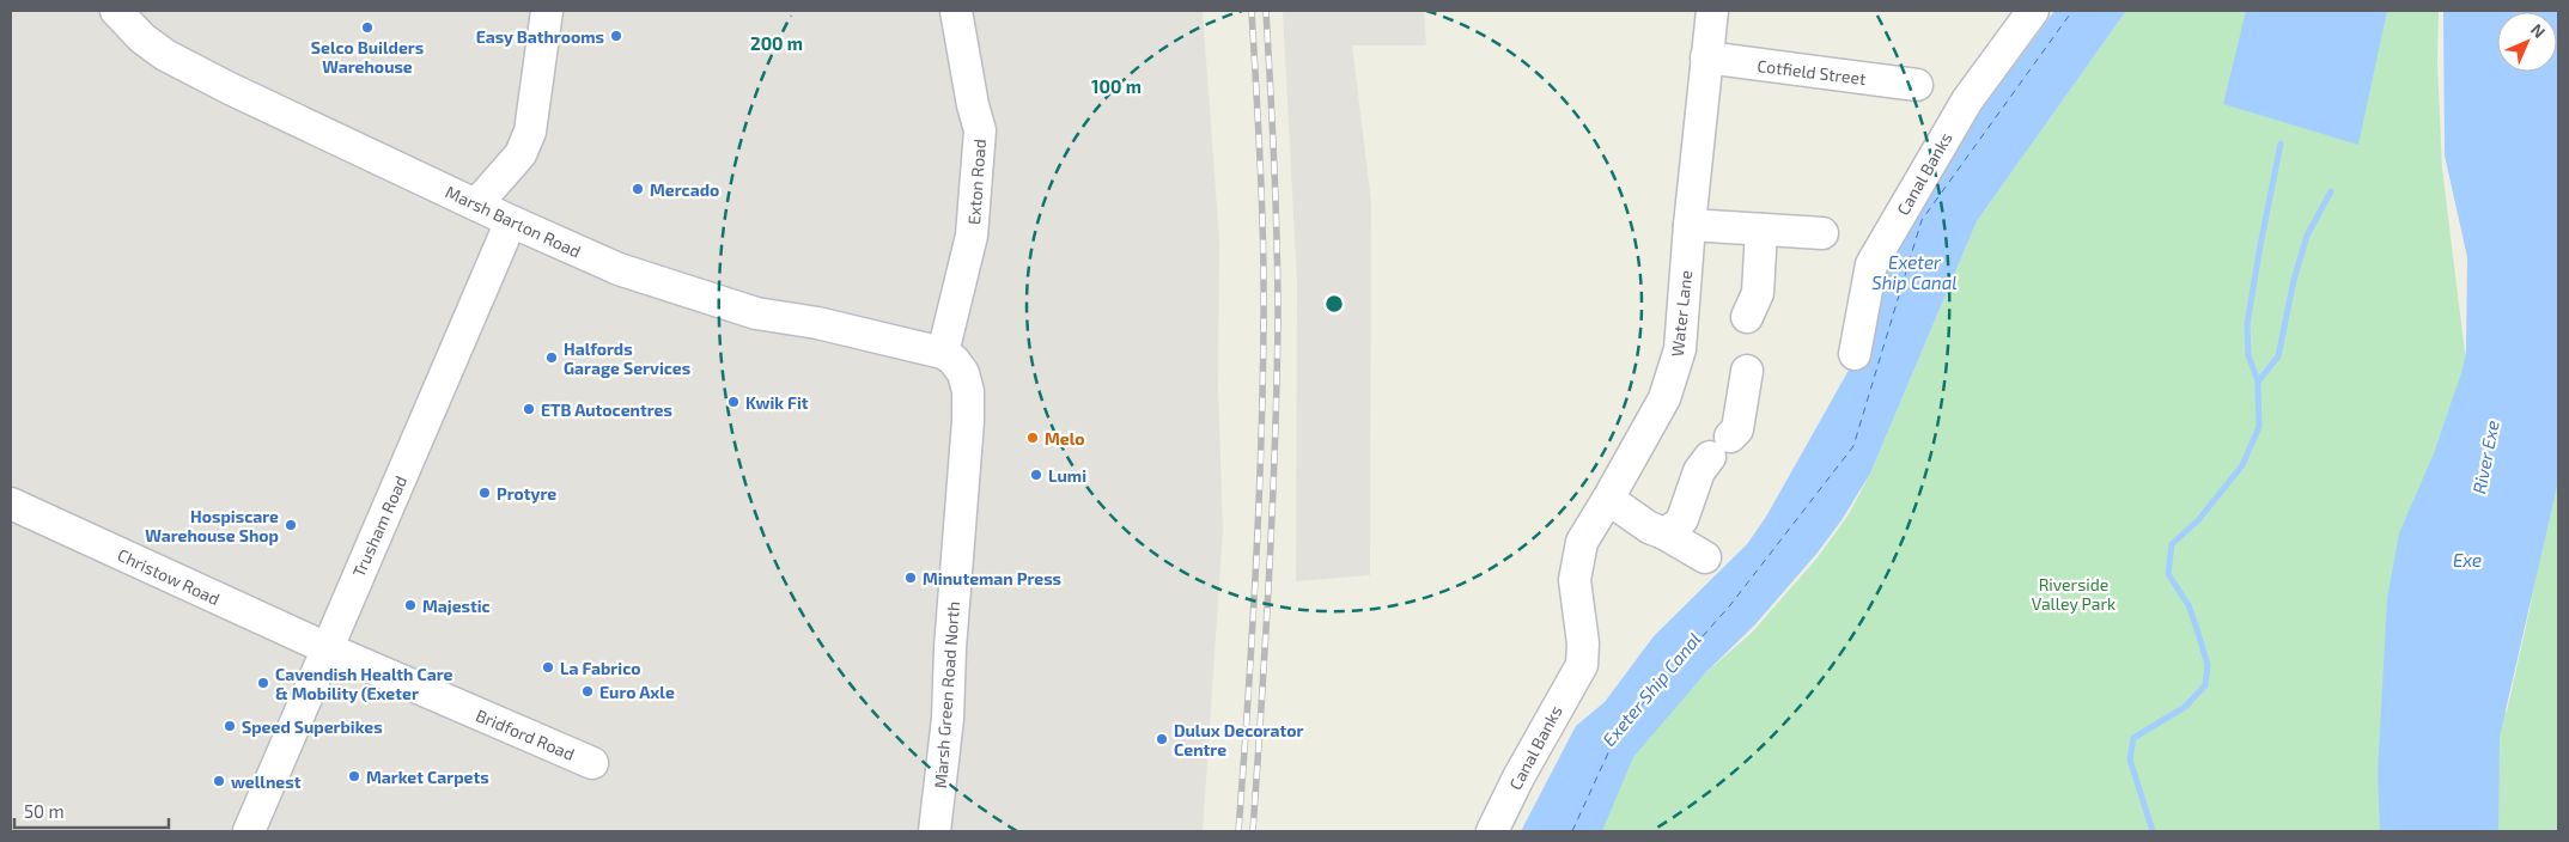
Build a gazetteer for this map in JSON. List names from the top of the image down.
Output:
{
  "streets": {
    "street": [
      "Cotfield Street",
      "Canal Banks",
      "Exton Road",
      "Marsh Barton Road",
      "Water Lane",
      "Trusham Road",
      "Christow Road",
      "Marsh Green Road North",
      "Bridford Road"
    ]
  },
  "crossings": [
    ["Cotfield Street", "Water Lane"],
    ["Canal Banks", "Water Lane"],
    ["Exton Road", "Marsh Barton Road"],
    ["Exton Road", "Marsh Green Road North"],
    ["Marsh Barton Road", "Trusham Road"],
    ["Marsh Barton Road", "Marsh Green Road North"],
    ["Trusham Road", "Christow Road"],
    ["Trusham Road", "Bridford Road"],
    ["Christow Road", "Bridford Road"]
  ],
  "water": ["Exeter Ship Canal", "River Exe", "Exe"],
  "parks": ["Riverside Valley Park"],
  "places": [
    "Selco Builders Warehouse",
    "Easy Bathrooms",
    "Mercado",
    "Halfords Garage Services",
    "Kwik Fit",
    "ETB Autocentres",
    "Melo",
    "Lumi",
    "Protyre",
    "Hospiscare Warehouse Shop",
    "Minuteman Press",
    "Majestic",
    "La Fabrico",
    "Cavendish Health Care & Mobility (Exeter",
    "Euro Axle",
    "Speed Superbikes",
    "Dulux Decorator Centre",
    "Market Carpets",
    "wellnest"
  ],
  "scale_bar": "50 m",
  "north": "top right",
  "rings": ["200 m", "100 m"]
}
